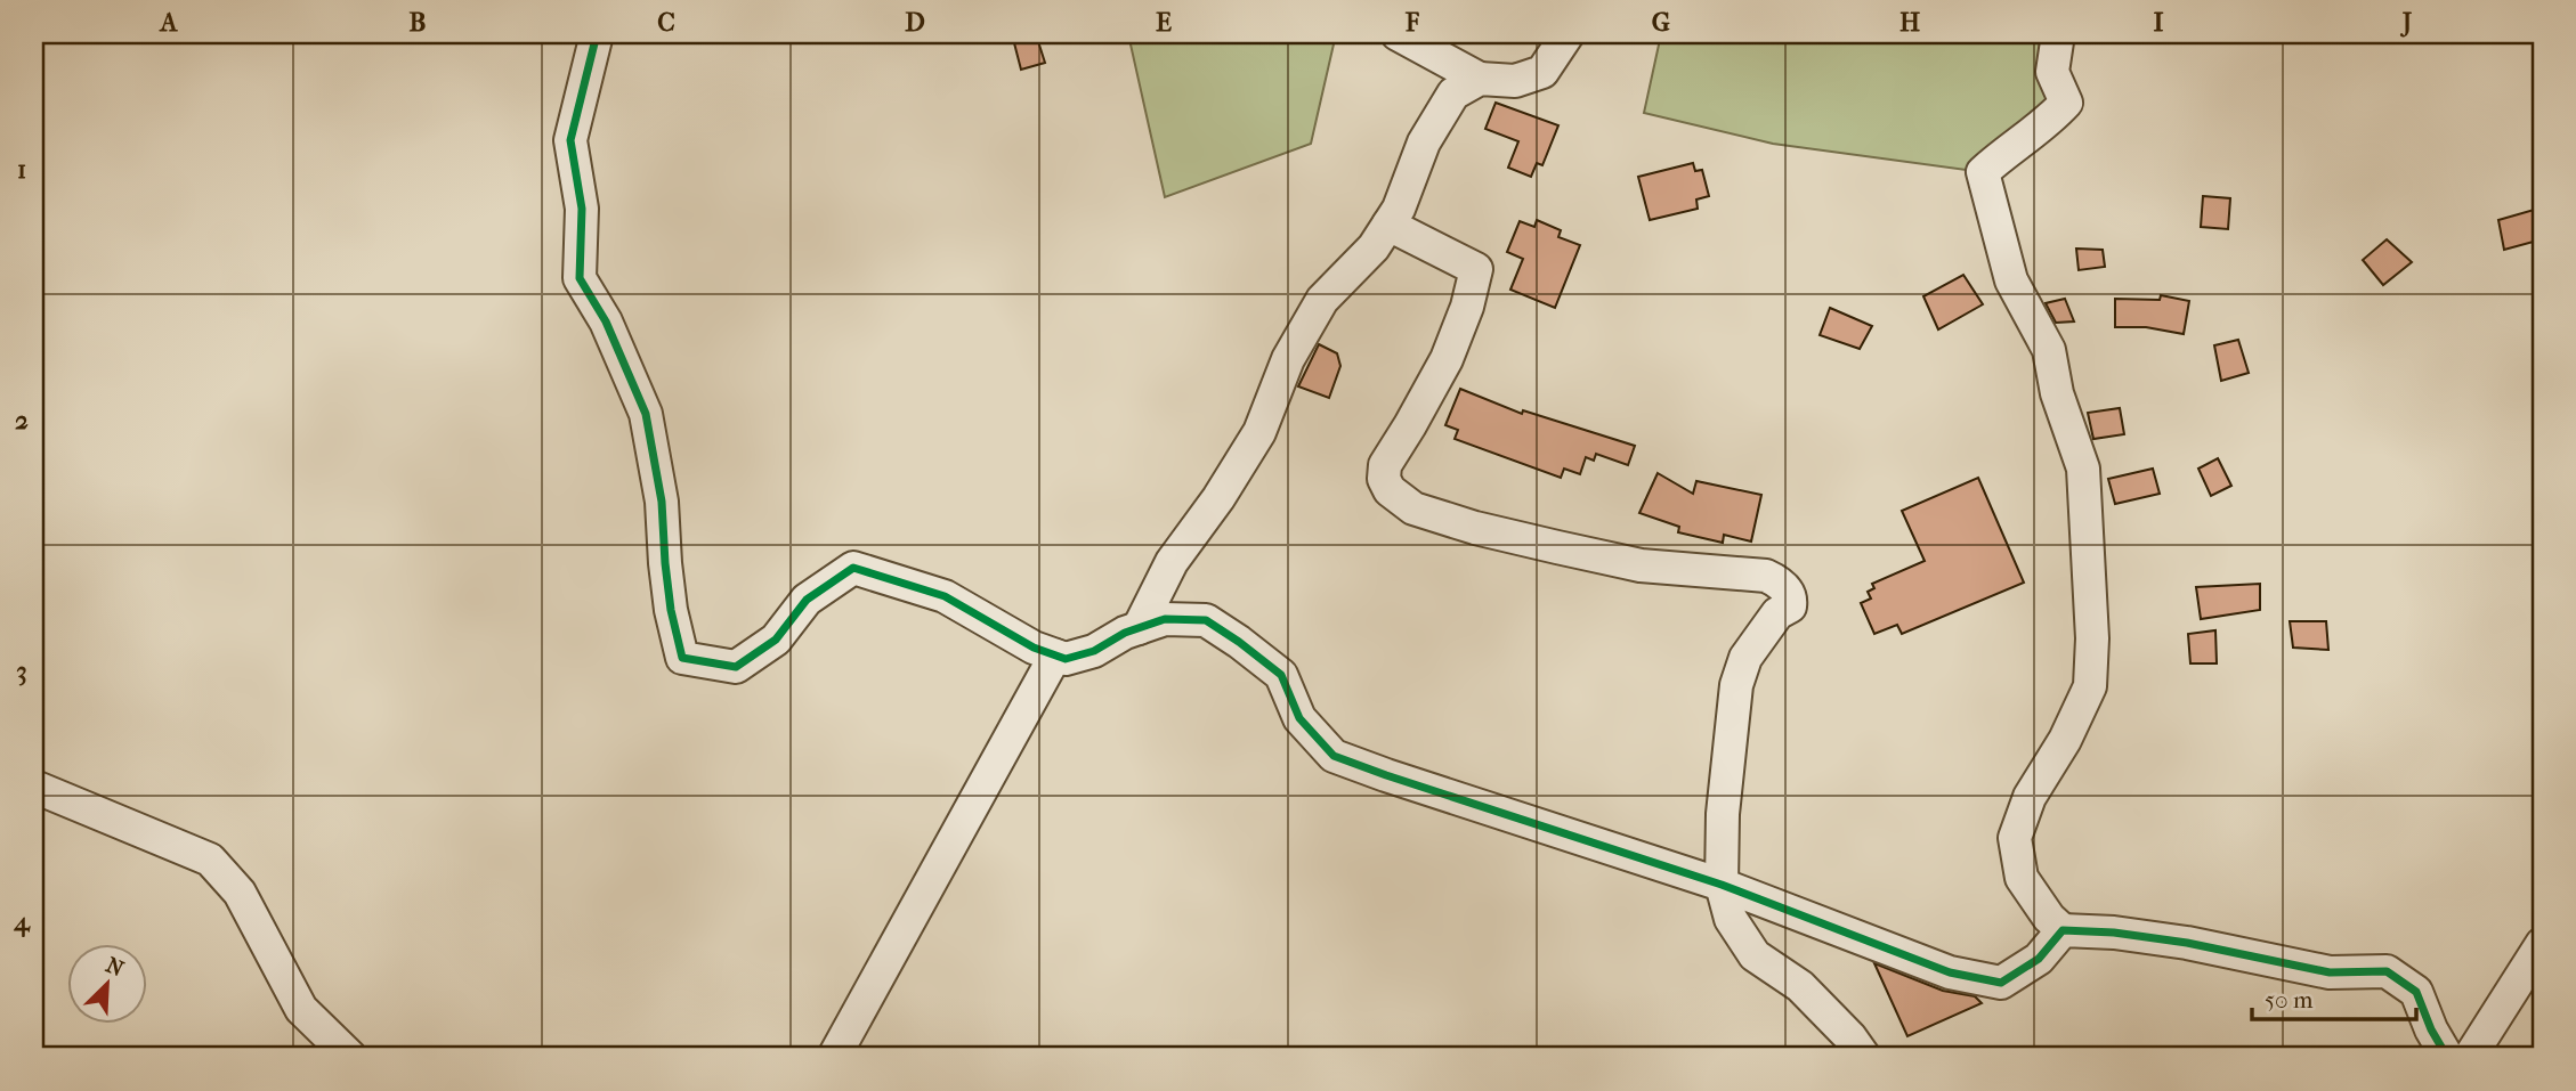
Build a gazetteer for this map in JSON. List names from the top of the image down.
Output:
{
  "scale_bar": "50 m",
  "north": "top right",
  "grid": {
    "columns": [
      "A",
      "B",
      "C",
      "D",
      "E",
      "F",
      "G",
      "H",
      "I",
      "J"
    ],
    "rows": [
      "1",
      "2",
      "3",
      "4"
    ]
  }
}
